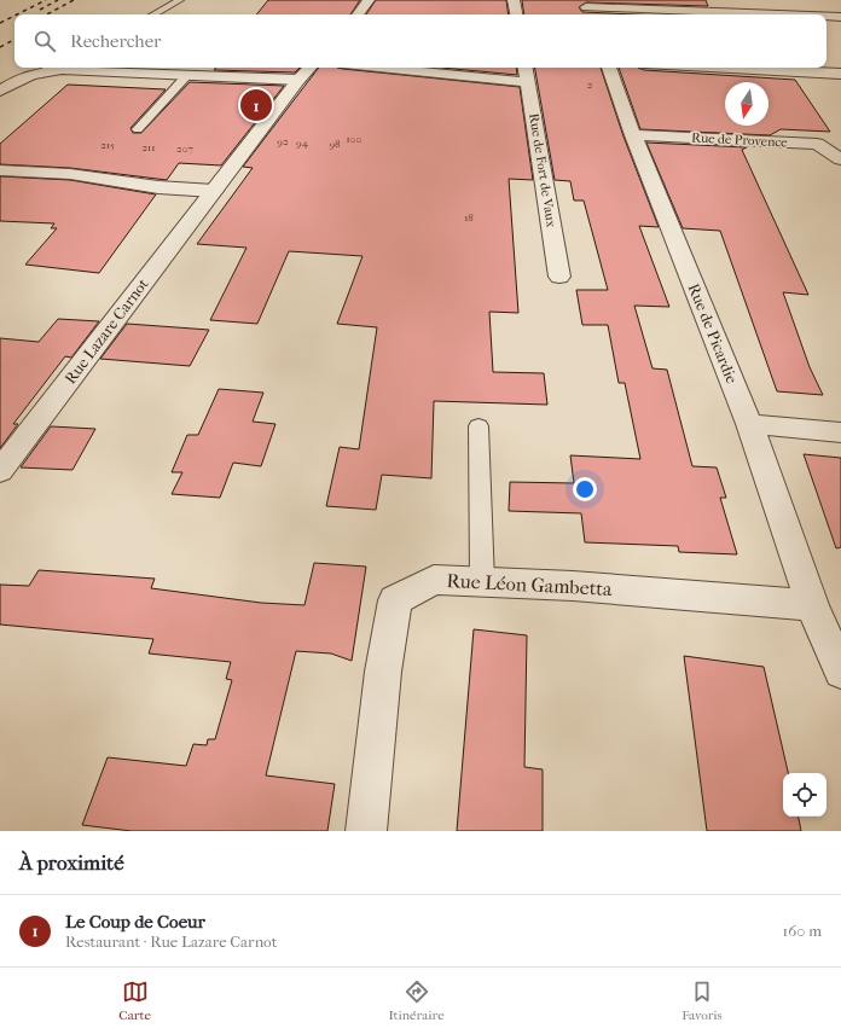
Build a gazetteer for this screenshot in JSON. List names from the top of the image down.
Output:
{
  "streets": {
    "street": [
      "Rue de Provence",
      "Rue de Fort de Vaux",
      "Rue Lazare Carnot",
      "Rue de Picardie",
      "Rue Léon Gambetta"
    ]
  },
  "crossings": [
    ["Rue de Provence", "Rue de Picardie"],
    ["Rue de Picardie", "Rue Léon Gambetta"]
  ],
  "house_numbers": [
    "2",
    "100",
    "92",
    "94",
    "98",
    "215",
    "211",
    "207",
    "18"
  ],
  "north": "bottom",
  "page": {
    "search": "Rechercher",
    "pins": "1",
    "heading": "À proximité",
    "list": [
      {
        "mark": "1",
        "name": "Le Coup de Coeur",
        "note": "Restaurant · Rue Lazare Carnot",
        "value": "160 m"
      }
    ],
    "nav": ["Carte", "Itinéraire", "Favoris"]
  }
}
